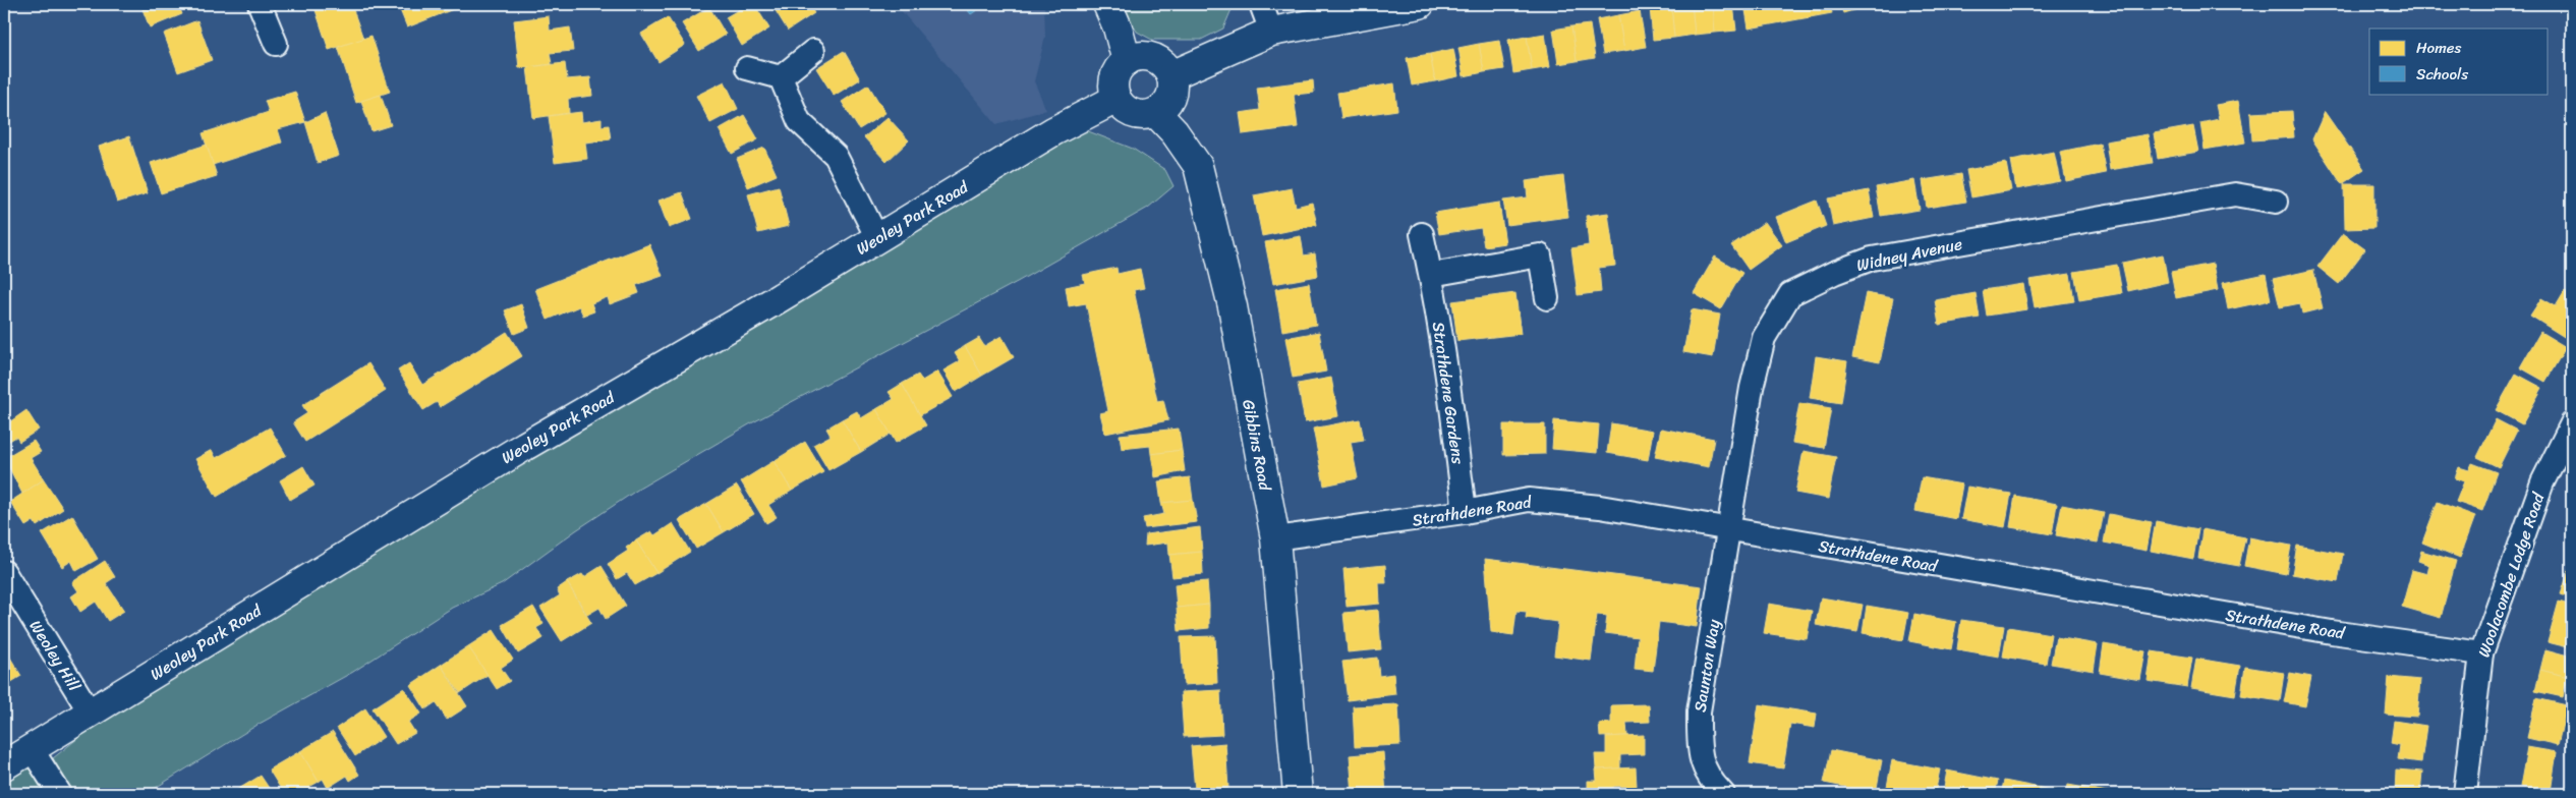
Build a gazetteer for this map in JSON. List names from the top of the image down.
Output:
{
  "streets": {
    "street": [
      "Weoley Park Road",
      "Widney Avenue",
      "Strathdene Gardens",
      "Gibbins Road",
      "Strathdene Road",
      "Woolacombe Lodge Road",
      "Weoley Hill",
      "Saunton Way"
    ]
  },
  "crossings": [
    ["Weoley Park Road", "Gibbins Road"],
    ["Weoley Park Road", "Weoley Hill"],
    ["Widney Avenue", "Strathdene Road"],
    ["Widney Avenue", "Saunton Way"],
    ["Strathdene Gardens", "Strathdene Road"],
    ["Gibbins Road", "Strathdene Road"],
    ["Strathdene Road", "Woolacombe Lodge Road"],
    ["Strathdene Road", "Saunton Way"]
  ],
  "legend": ["Homes", "Schools"]
}
